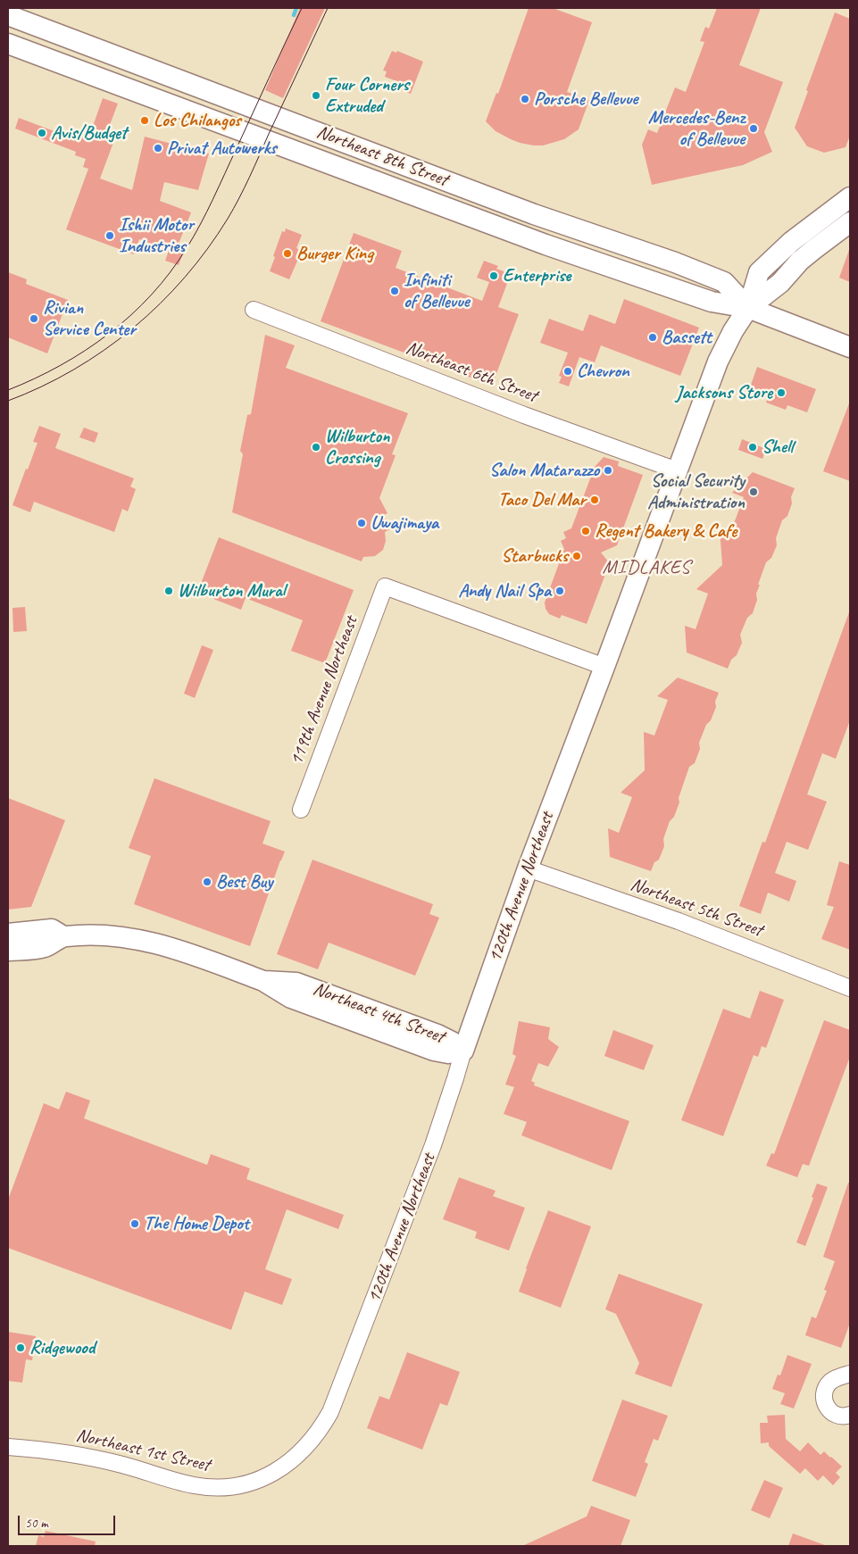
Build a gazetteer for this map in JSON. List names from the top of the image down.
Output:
{
  "streets": {
    "main road": ["Northeast 8th Street", "120th Avenue Northeast", "Northeast 4th Street"],
    "street": [
      "Northeast 6th Street",
      "119th Avenue Northeast",
      "Northeast 5th Street",
      "Northeast 1st Street"
    ]
  },
  "crossings": [
    ["Northeast 8th Street", "120th Avenue Northeast"],
    ["Northeast 6th Street", "120th Avenue Northeast"],
    ["119th Avenue Northeast", "120th Avenue Northeast"],
    ["120th Avenue Northeast", "Northeast 5th Street"],
    ["120th Avenue Northeast", "Northeast 4th Street"],
    ["120th Avenue Northeast", "Northeast 1st Street"]
  ],
  "districts": ["MIDLAKES"],
  "places": [
    "Four Corners Extruded",
    "Porsche Bellevue",
    "Los Chilangos",
    "Mercedes-Benz of Bellevue",
    "Avis/Budget",
    "Privat Autowerks",
    "Ishii Motor Industries",
    "Burger King",
    "Enterprise",
    "Infiniti of Bellevue",
    "Rivian Service Center",
    "Bassett",
    "Chevron",
    "Jacksons Store",
    "Wilburton Crossing",
    "Shell",
    "Salon Matarazzo",
    "Social Security Administration",
    "Taco Del Mar",
    "Uwajimaya",
    "Regent Bakery & Cafe",
    "Starbucks",
    "Wilburton Mural",
    "Andy Nail Spa",
    "Best Buy",
    "The Home Depot",
    "Ridgewood"
  ],
  "scale_bar": "50 m"
}
